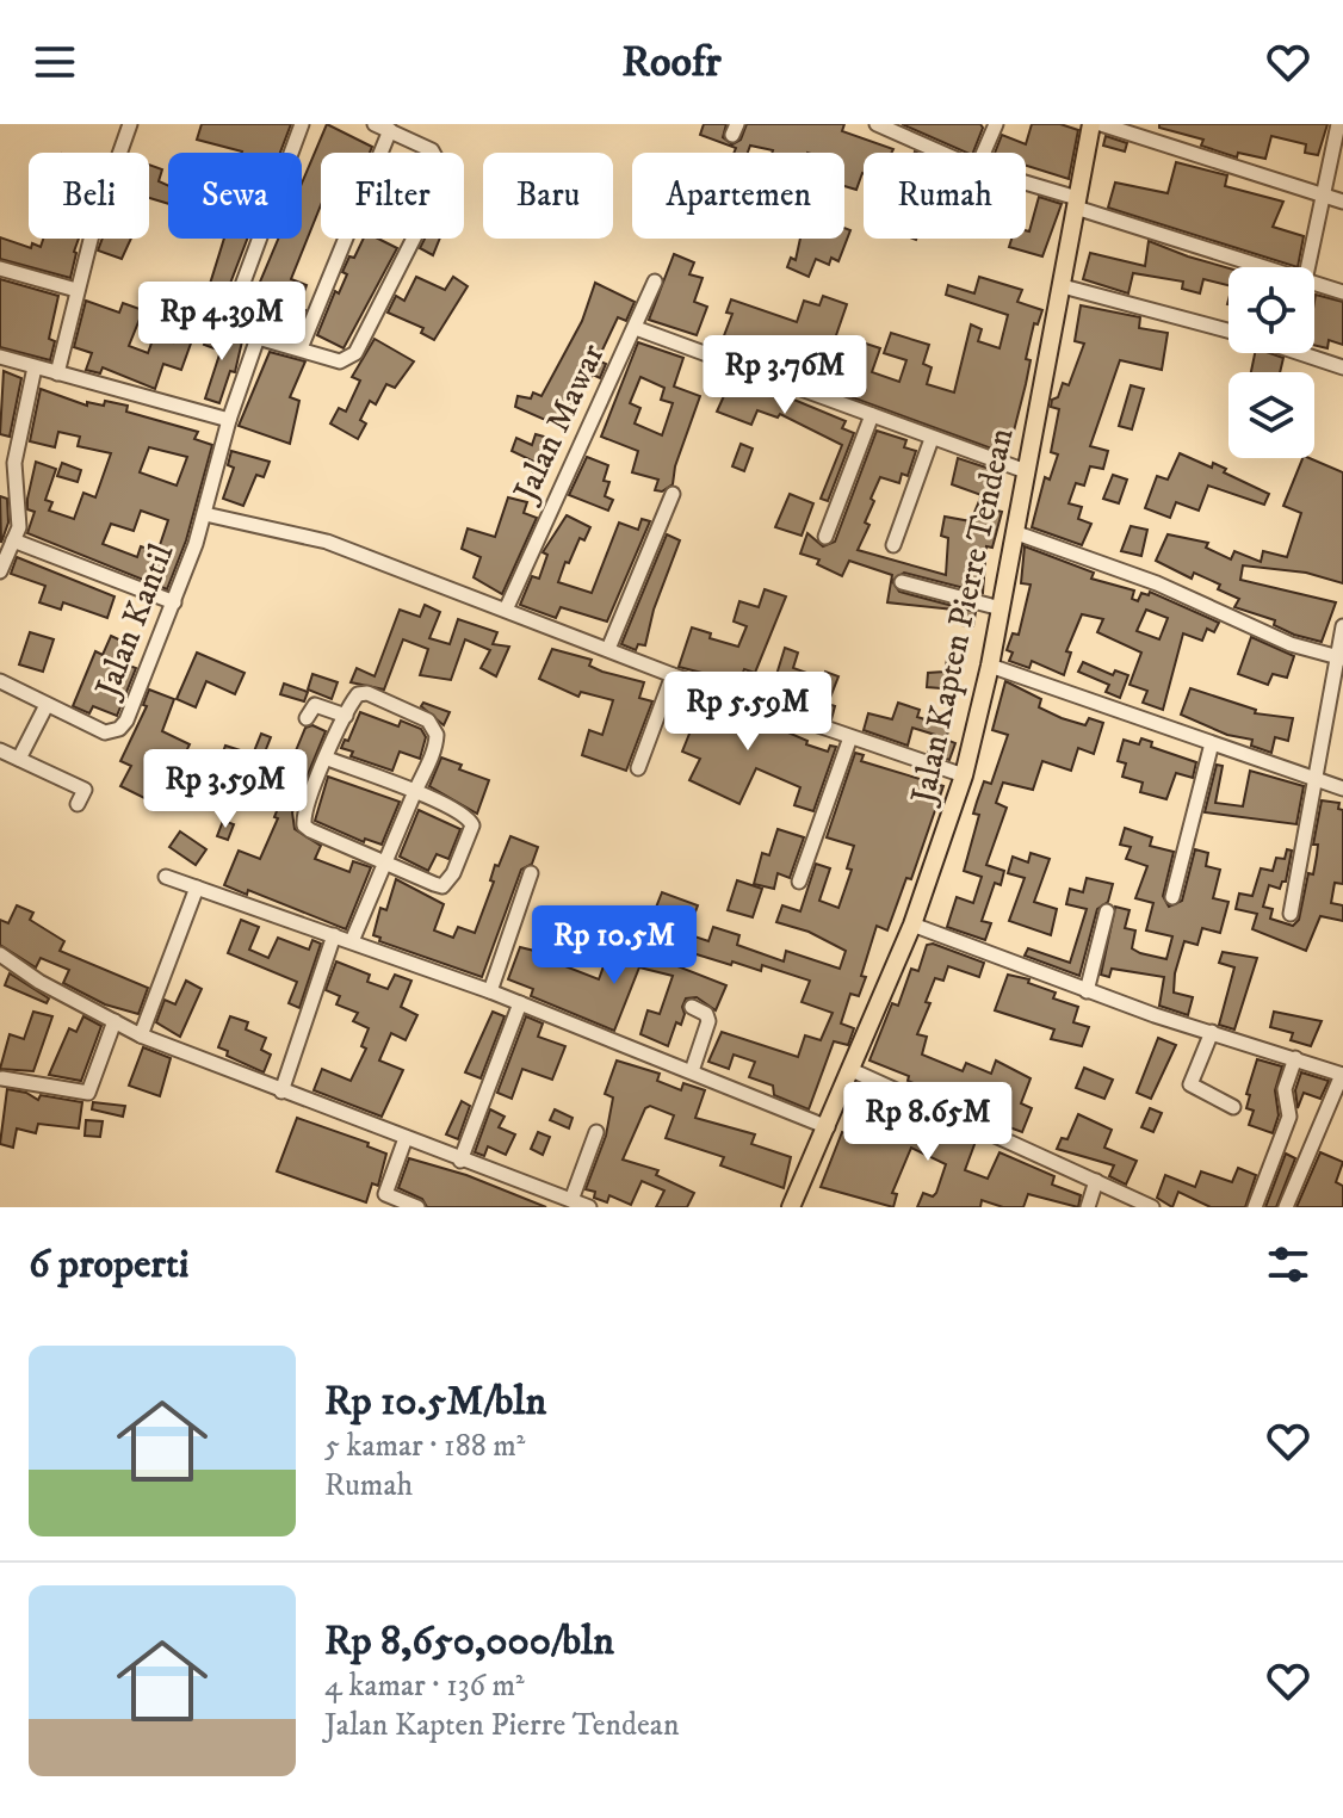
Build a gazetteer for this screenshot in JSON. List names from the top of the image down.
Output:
{
  "streets": {
    "main road": ["Jalan Kapten Pierre Tendean"],
    "street": ["Jalan Mawar", "Jalan Kantil"]
  },
  "crossings": [
    ["Jalan Mawar", "Jalan Kapten Pierre Tendean"]
  ],
  "page": {
    "header": "Roofr",
    "chip": [
      "Beli",
      "Sewa",
      "Filter",
      "Baru",
      "Apartemen",
      "Rumah"
    ],
    "price": [
      "Rp 4.39M",
      "Rp 3.76M",
      "Rp 5.59M",
      "Rp 3.59M",
      "Rp 10.5M",
      "Rp 8.65M"
    ],
    "heading": "6 properti",
    "list": [
      {
        "name": "Rp 10.5M/bln",
        "note": "5 kamar · 188 m² · Rumah"
      },
      {
        "name": "Rp 8,650,000/bln",
        "note": "4 kamar · 136 m² · Jalan Kapten Pierre Tendean"
      }
    ]
  }
}
